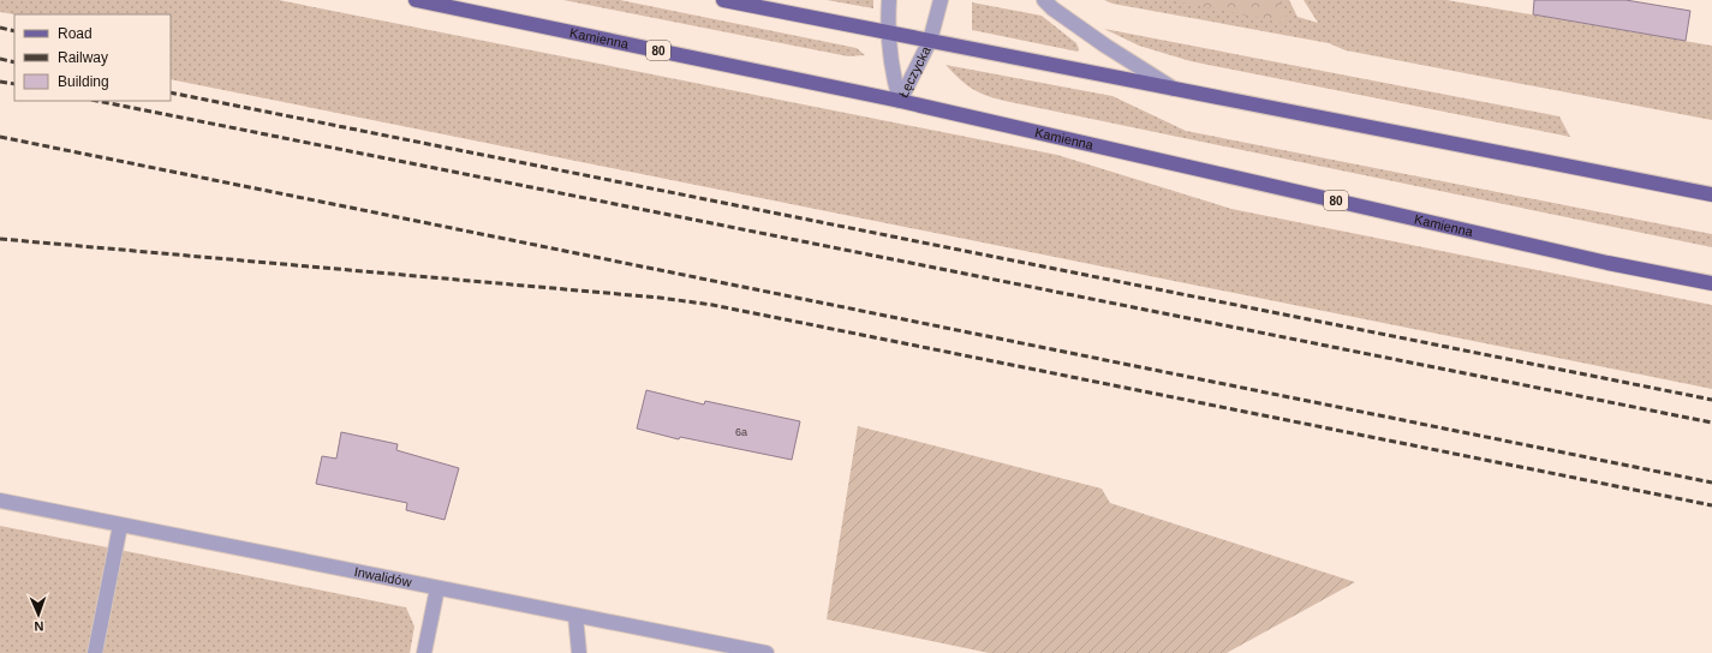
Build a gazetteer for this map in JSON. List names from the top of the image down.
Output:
{
  "streets": {
    "main road": ["Kamienna", "80"],
    "street": ["Łęczycka", "Inwalidów"]
  },
  "crossings": [
    ["Kamienna", "Łęczycka"]
  ],
  "house_numbers": ["6a"],
  "legend": ["Road", "Railway", "Building"],
  "north": "bottom"
}
